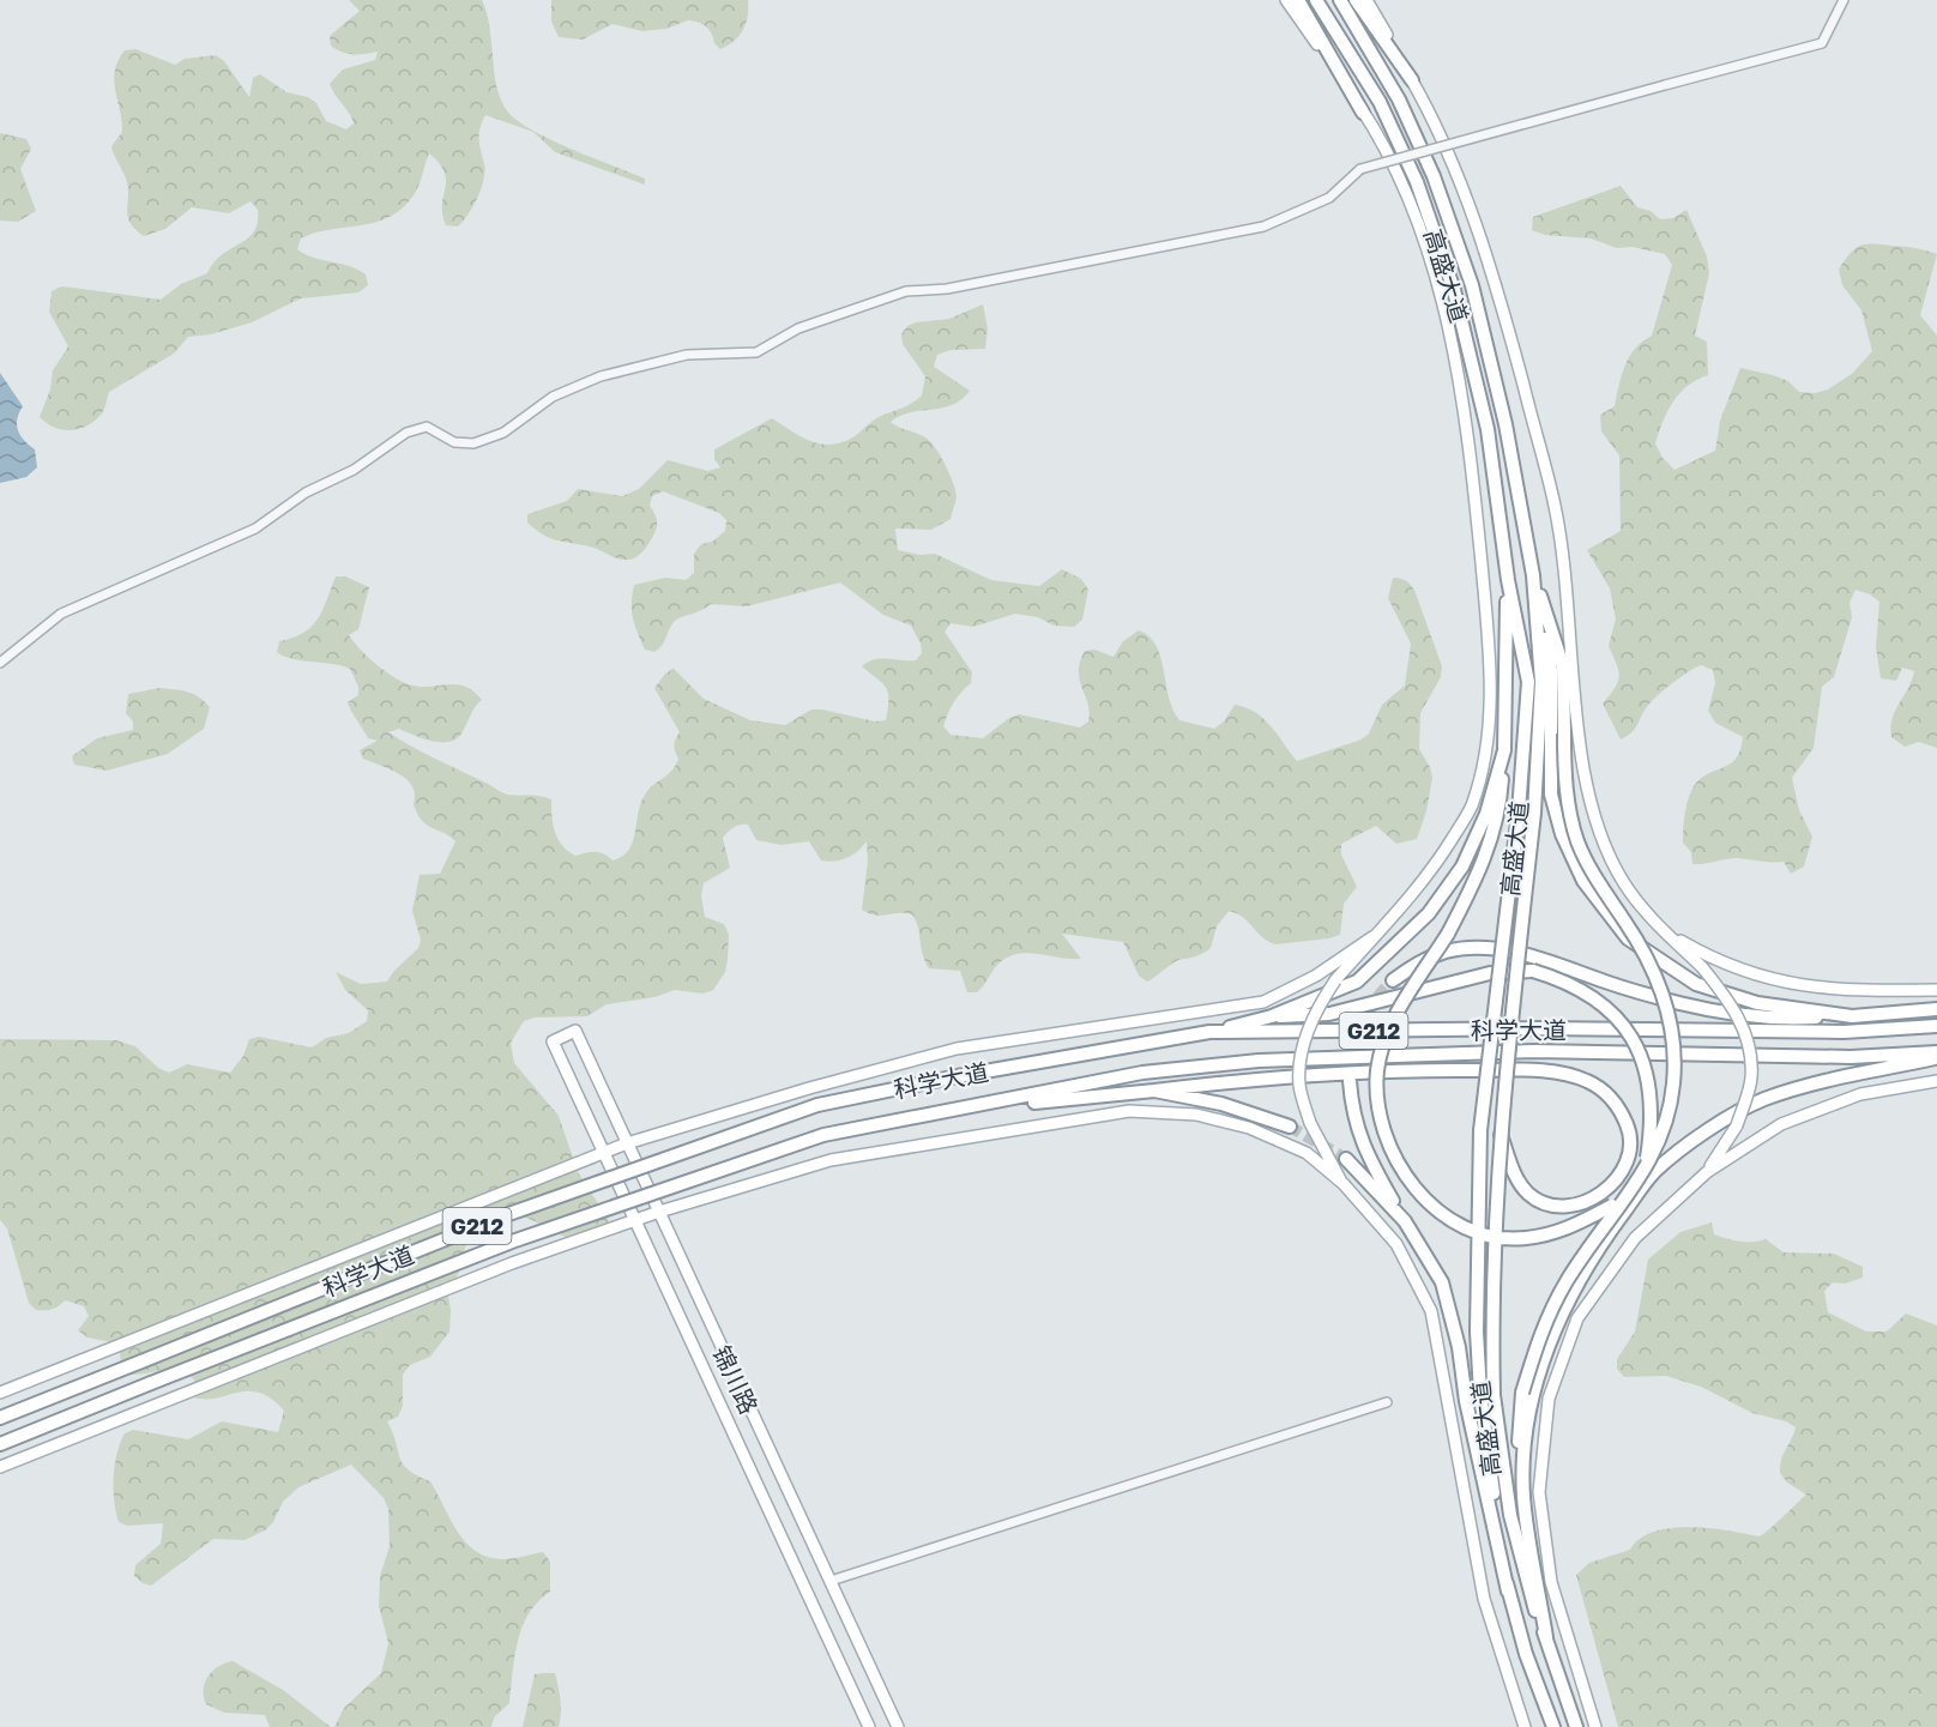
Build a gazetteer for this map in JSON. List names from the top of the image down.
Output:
{
  "streets": {
    "highway": ["高盛大道", "科学大道", "G212"],
    "main road": ["锦川路"]
  },
  "crossings": [
    ["高盛大道", "科学大道"],
    ["科学大道", "锦川路"]
  ]
}
